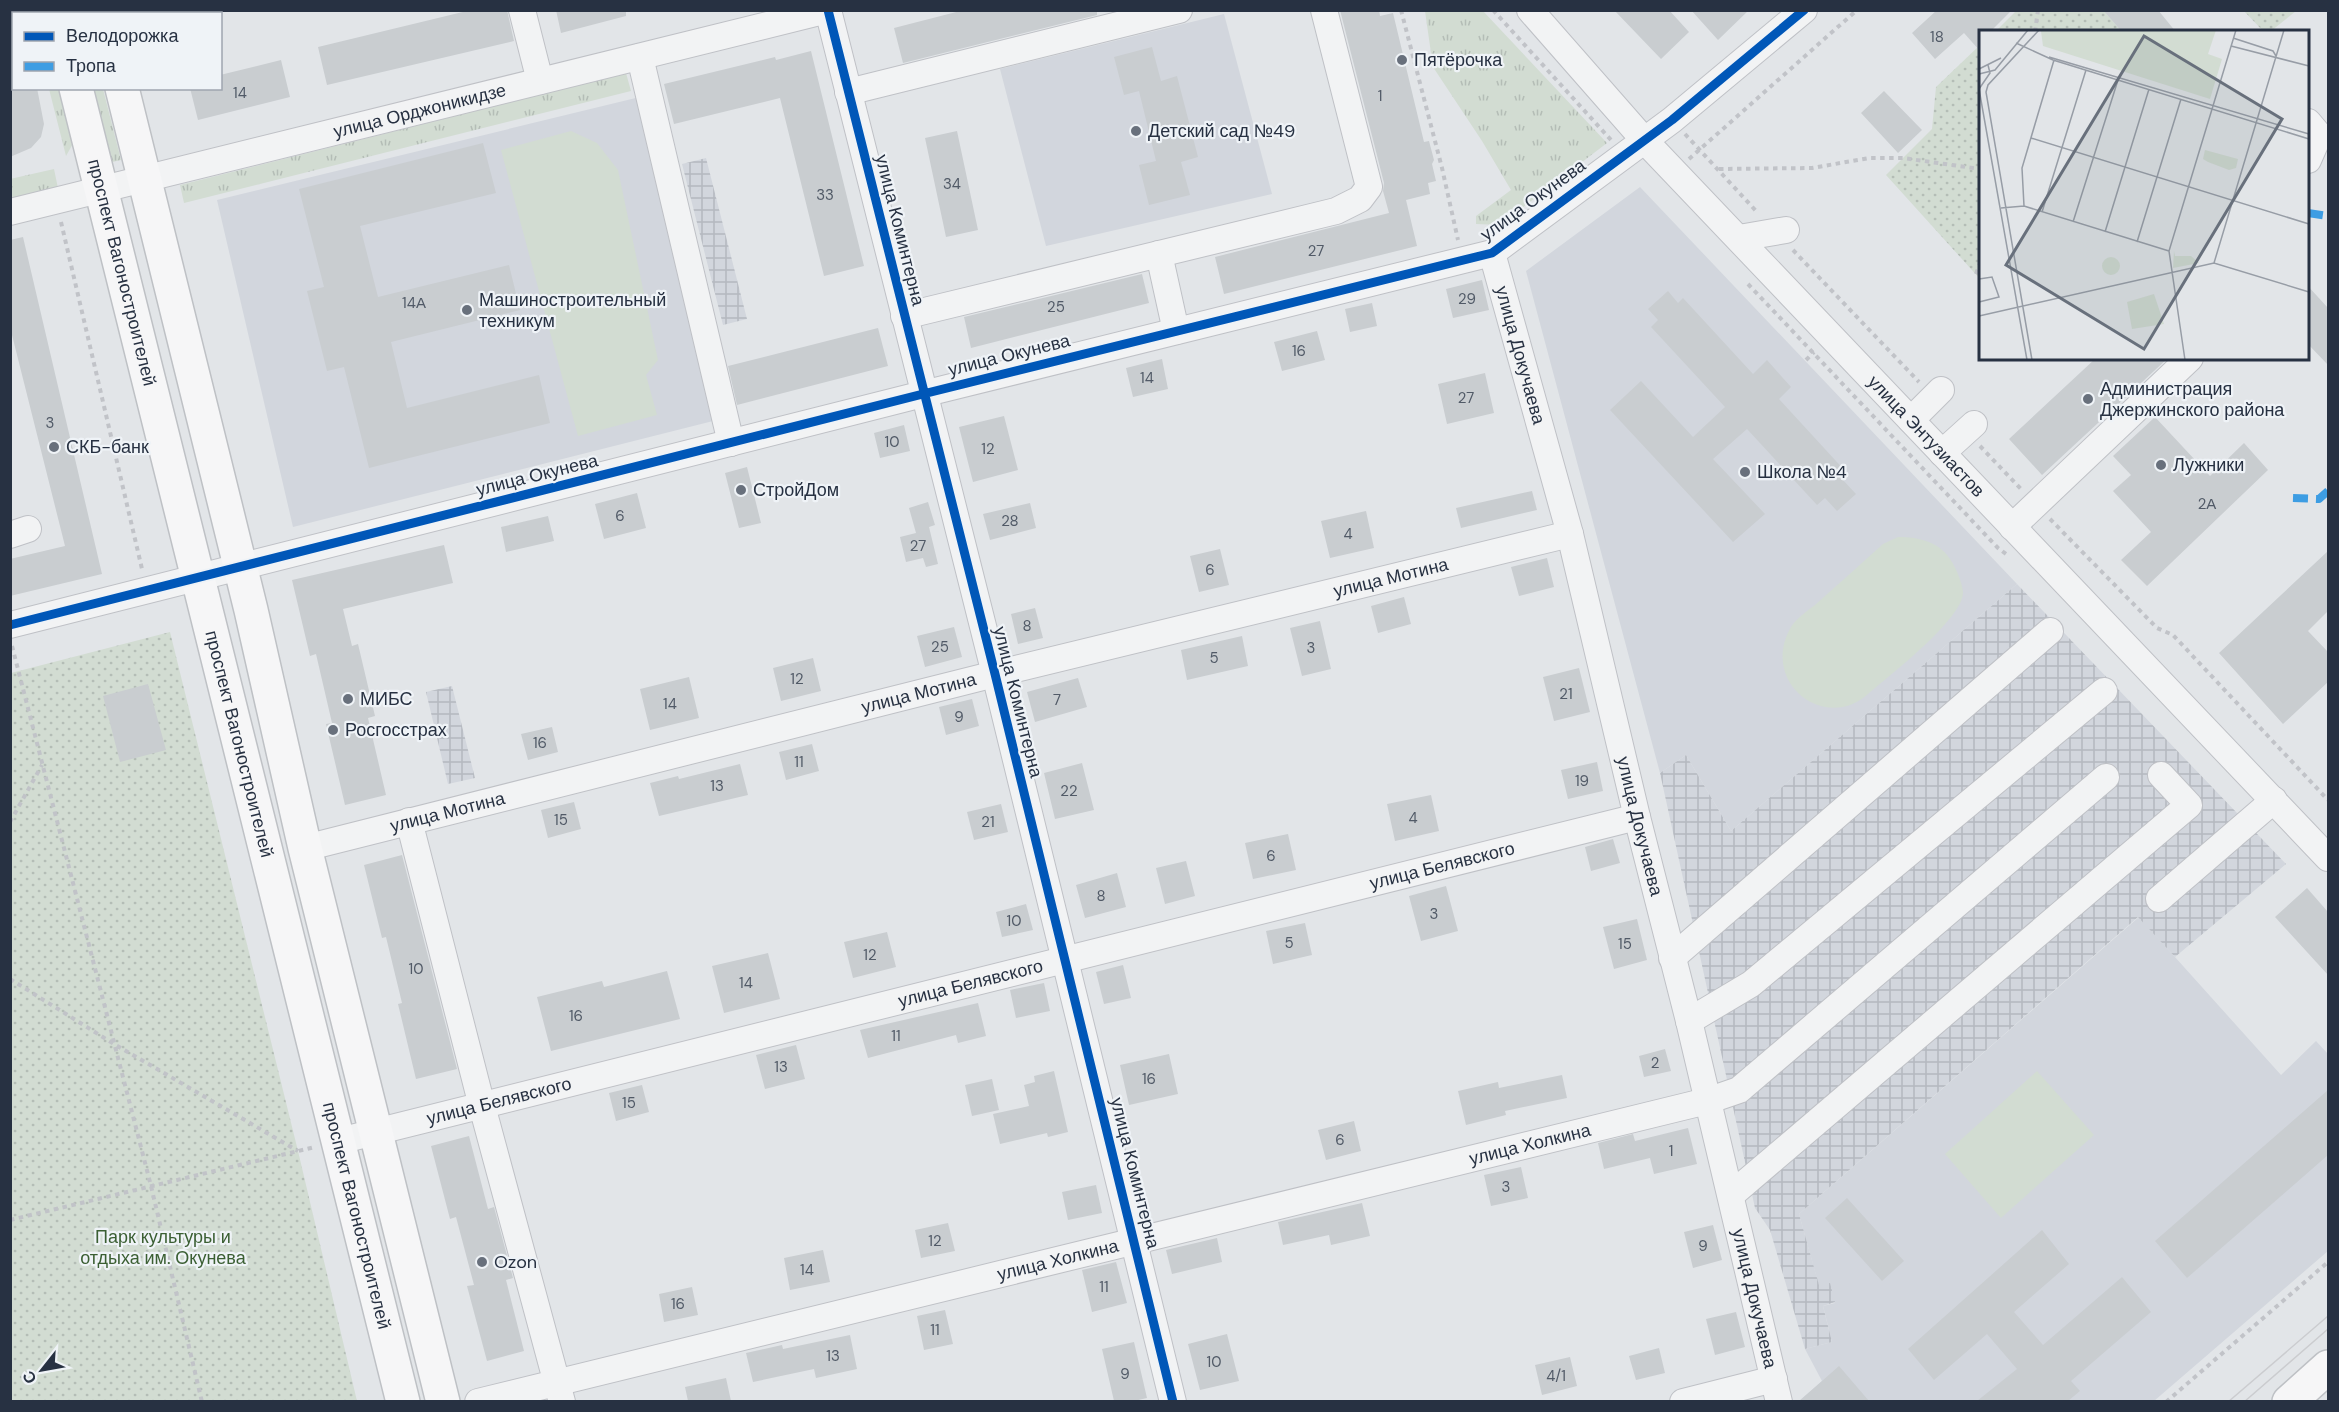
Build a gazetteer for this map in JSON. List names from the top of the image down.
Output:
{
  "streets": {
    "main road": ["проспект Вагоностроителей"],
    "street": [
      "улица Орджоникидзе",
      "улица Окунева",
      "улица Коминтерна",
      "улица Докучаева",
      "улица Энтузиастов",
      "улица Мотина",
      "улица Белявского",
      "улица Холкина"
    ]
  },
  "crossings": [
    ["улица Орджоникидзе", "улица Коминтерна"],
    ["улица Орджоникидзе", "проспект Вагоностроителей"],
    ["улица Окунева", "улица Коминтерна"],
    ["улица Окунева", "проспект Вагоностроителей"],
    ["улица Окунева", "улица Докучаева"],
    ["улица Окунева", "улица Энтузиастов"],
    ["улица Коминтерна", "улица Мотина"],
    ["улица Коминтерна", "улица Белявского"],
    ["улица Коминтерна", "улица Холкина"],
    ["проспект Вагоностроителей", "улица Белявского"],
    ["улица Докучаева", "улица Мотина"],
    ["улица Докучаева", "улица Белявского"],
    ["улица Докучаева", "улица Холкина"]
  ],
  "parks": ["Парк культуры и отдыха им. Окунева"],
  "places": [
    "Пятёрочка",
    "Детский сад №49",
    "Машиностроительный техникум",
    "Администрация Джержинского района",
    "СКБ-банк",
    "Лужники",
    "Школа №4",
    "СтройДом",
    "МИБС",
    "Росгосстрах",
    "Ozon"
  ],
  "house_numbers": [
    "18",
    "14",
    "1",
    "34",
    "33",
    "27",
    "29",
    "14А",
    "25",
    "16",
    "14",
    "27",
    "3",
    "10",
    "12",
    "2А",
    "6",
    "28",
    "4",
    "27",
    "6",
    "8",
    "25",
    "3",
    "5",
    "12",
    "21",
    "7",
    "14",
    "9",
    "16",
    "11",
    "19",
    "13",
    "22",
    "4",
    "15",
    "21",
    "6",
    "8",
    "3",
    "10",
    "5",
    "15",
    "12",
    "10",
    "14",
    "16",
    "11",
    "2",
    "13",
    "16",
    "15",
    "6",
    "1",
    "3",
    "12",
    "9",
    "14",
    "11",
    "16",
    "11",
    "13",
    "10",
    "9",
    "4/1"
  ],
  "legend": ["Велодорожка", "Тропа"],
  "north": "bottom left"
}
